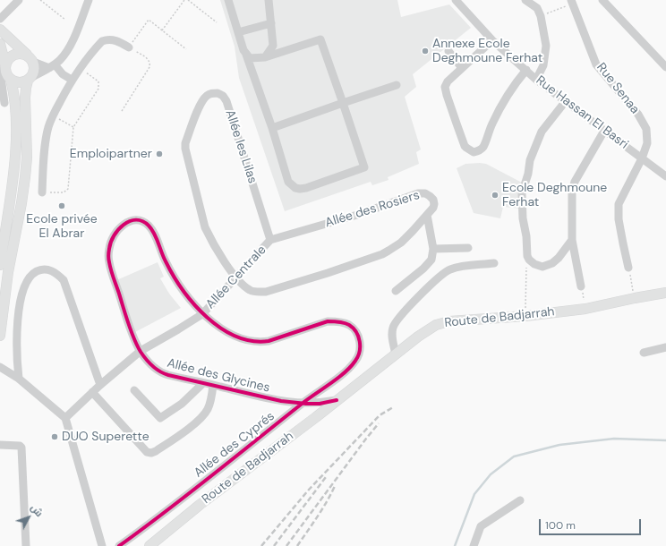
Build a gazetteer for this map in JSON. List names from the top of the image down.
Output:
{
  "streets": {
    "main road": ["Route de Badjarrah"],
    "street": [
      "Rue Senaa",
      "Rue Hassan El Basri",
      "Allée les Lilas",
      "Allée des Rosiers",
      "Allée Centrale",
      "Allée des Glycines",
      "Allée des Cyprés"
    ]
  },
  "crossings": [
    ["Rue Senaa", "Rue Hassan El Basri"],
    ["Allée les Lilas", "Allée des Rosiers"],
    ["Allée les Lilas", "Allée Centrale"],
    ["Allée des Rosiers", "Allée Centrale"],
    ["Allée Centrale", "Allée des Glycines"],
    ["Allée Centrale", "Allée des Cyprés"],
    ["Route de Badjarrah", "Allée des Glycines"],
    ["Allée des Glycines", "Allée des Cyprés"]
  ],
  "places": [
    "Annexe Ecole Deghmoune Ferhat",
    "Emploipartner",
    "Ecole Deghmoune Ferhat",
    "Ecole privée El Abrar",
    "DUO Superette"
  ],
  "scale_bar": "100 m",
  "north": "top right"
}
